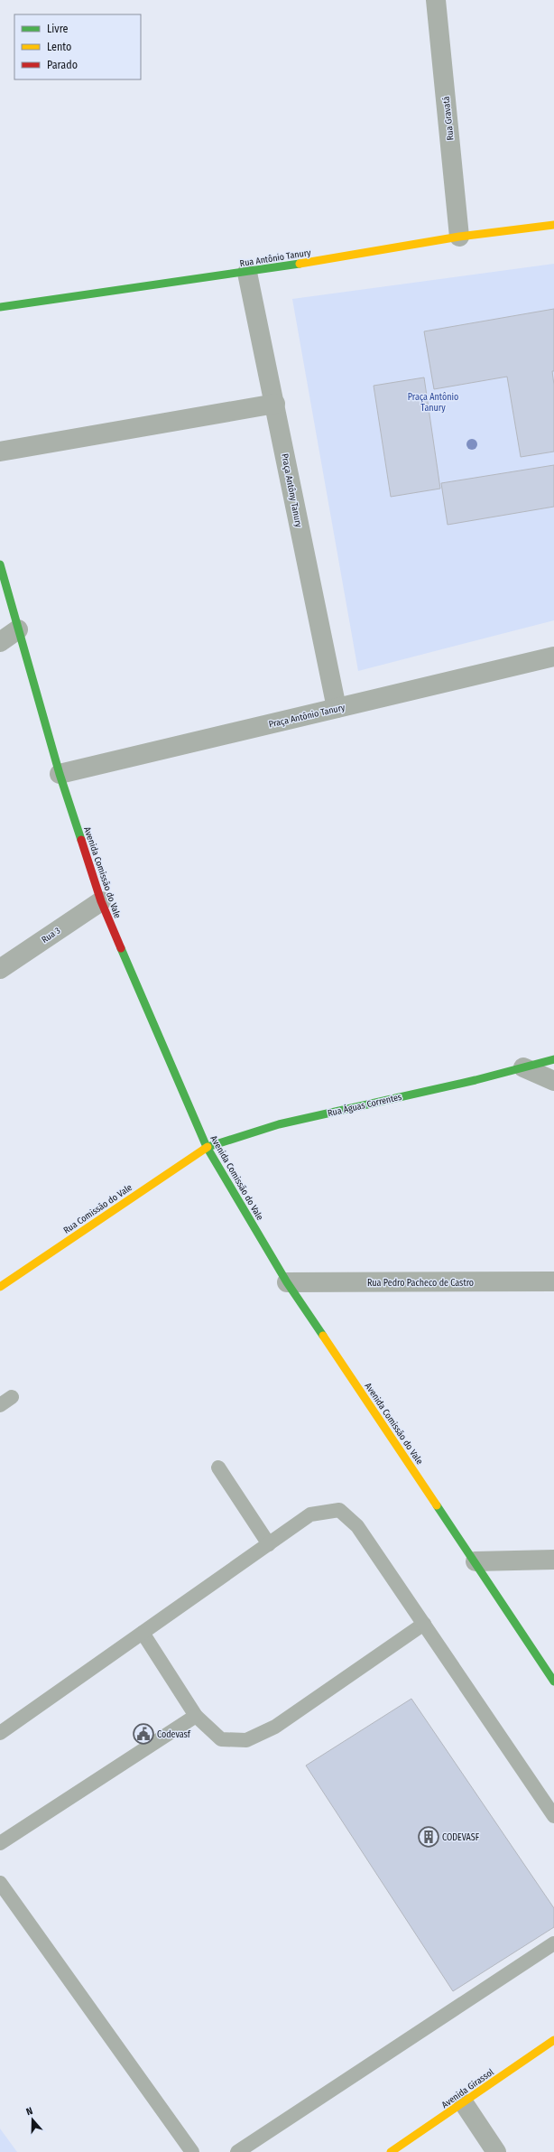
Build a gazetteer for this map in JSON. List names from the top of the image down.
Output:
{
  "streets": {
    "street": [
      "Rua Gravatá",
      "Rua Antônio Tanury",
      "Praça Antôny Tanury",
      "Praça Antônio Tanury",
      "Avenida Comissão do Vale",
      "Rua 3",
      "Rua Águas Correntes",
      "Rua Comissão do Vale",
      "Rua Pedro Pacheco de Castro",
      "Avenida Girassol"
    ]
  },
  "crossings": [
    ["Rua Gravatá", "Rua Antônio Tanury"],
    ["Rua Antônio Tanury", "Praça Antôny Tanury"],
    ["Praça Antôny Tanury", "Praça Antônio Tanury"],
    ["Praça Antônio Tanury", "Avenida Comissão do Vale"],
    ["Avenida Comissão do Vale", "Rua 3"],
    ["Avenida Comissão do Vale", "Rua Águas Correntes"],
    ["Avenida Comissão do Vale", "Rua Comissão do Vale"],
    ["Avenida Comissão do Vale", "Rua Pedro Pacheco de Castro"],
    ["Rua Águas Correntes", "Rua Comissão do Vale"]
  ],
  "parks": ["Praça Antônio Tanury"],
  "places": {
    "public building": ["Codevasf"],
    "building": ["CODEVASF"]
  },
  "legend": ["Livre", "Lento", "Parado"],
  "north": "top"
}
